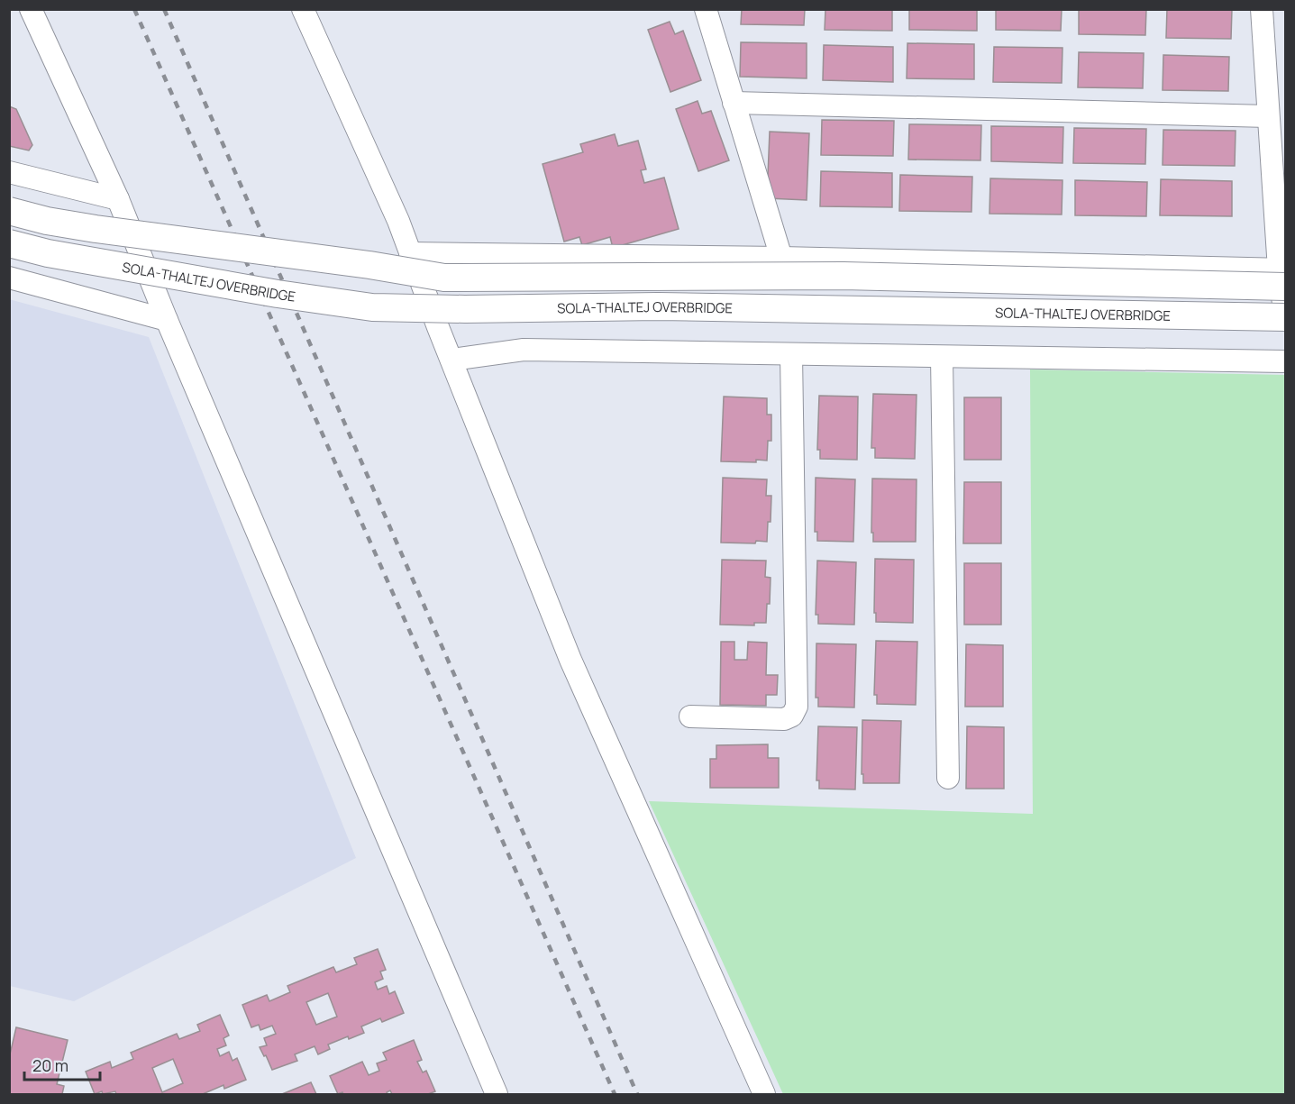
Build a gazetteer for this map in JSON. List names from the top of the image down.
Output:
{
  "streets": {
    "street": ["SOLA-THALTEJ OVERBRIDGE"]
  },
  "scale_bar": "20 m"
}
